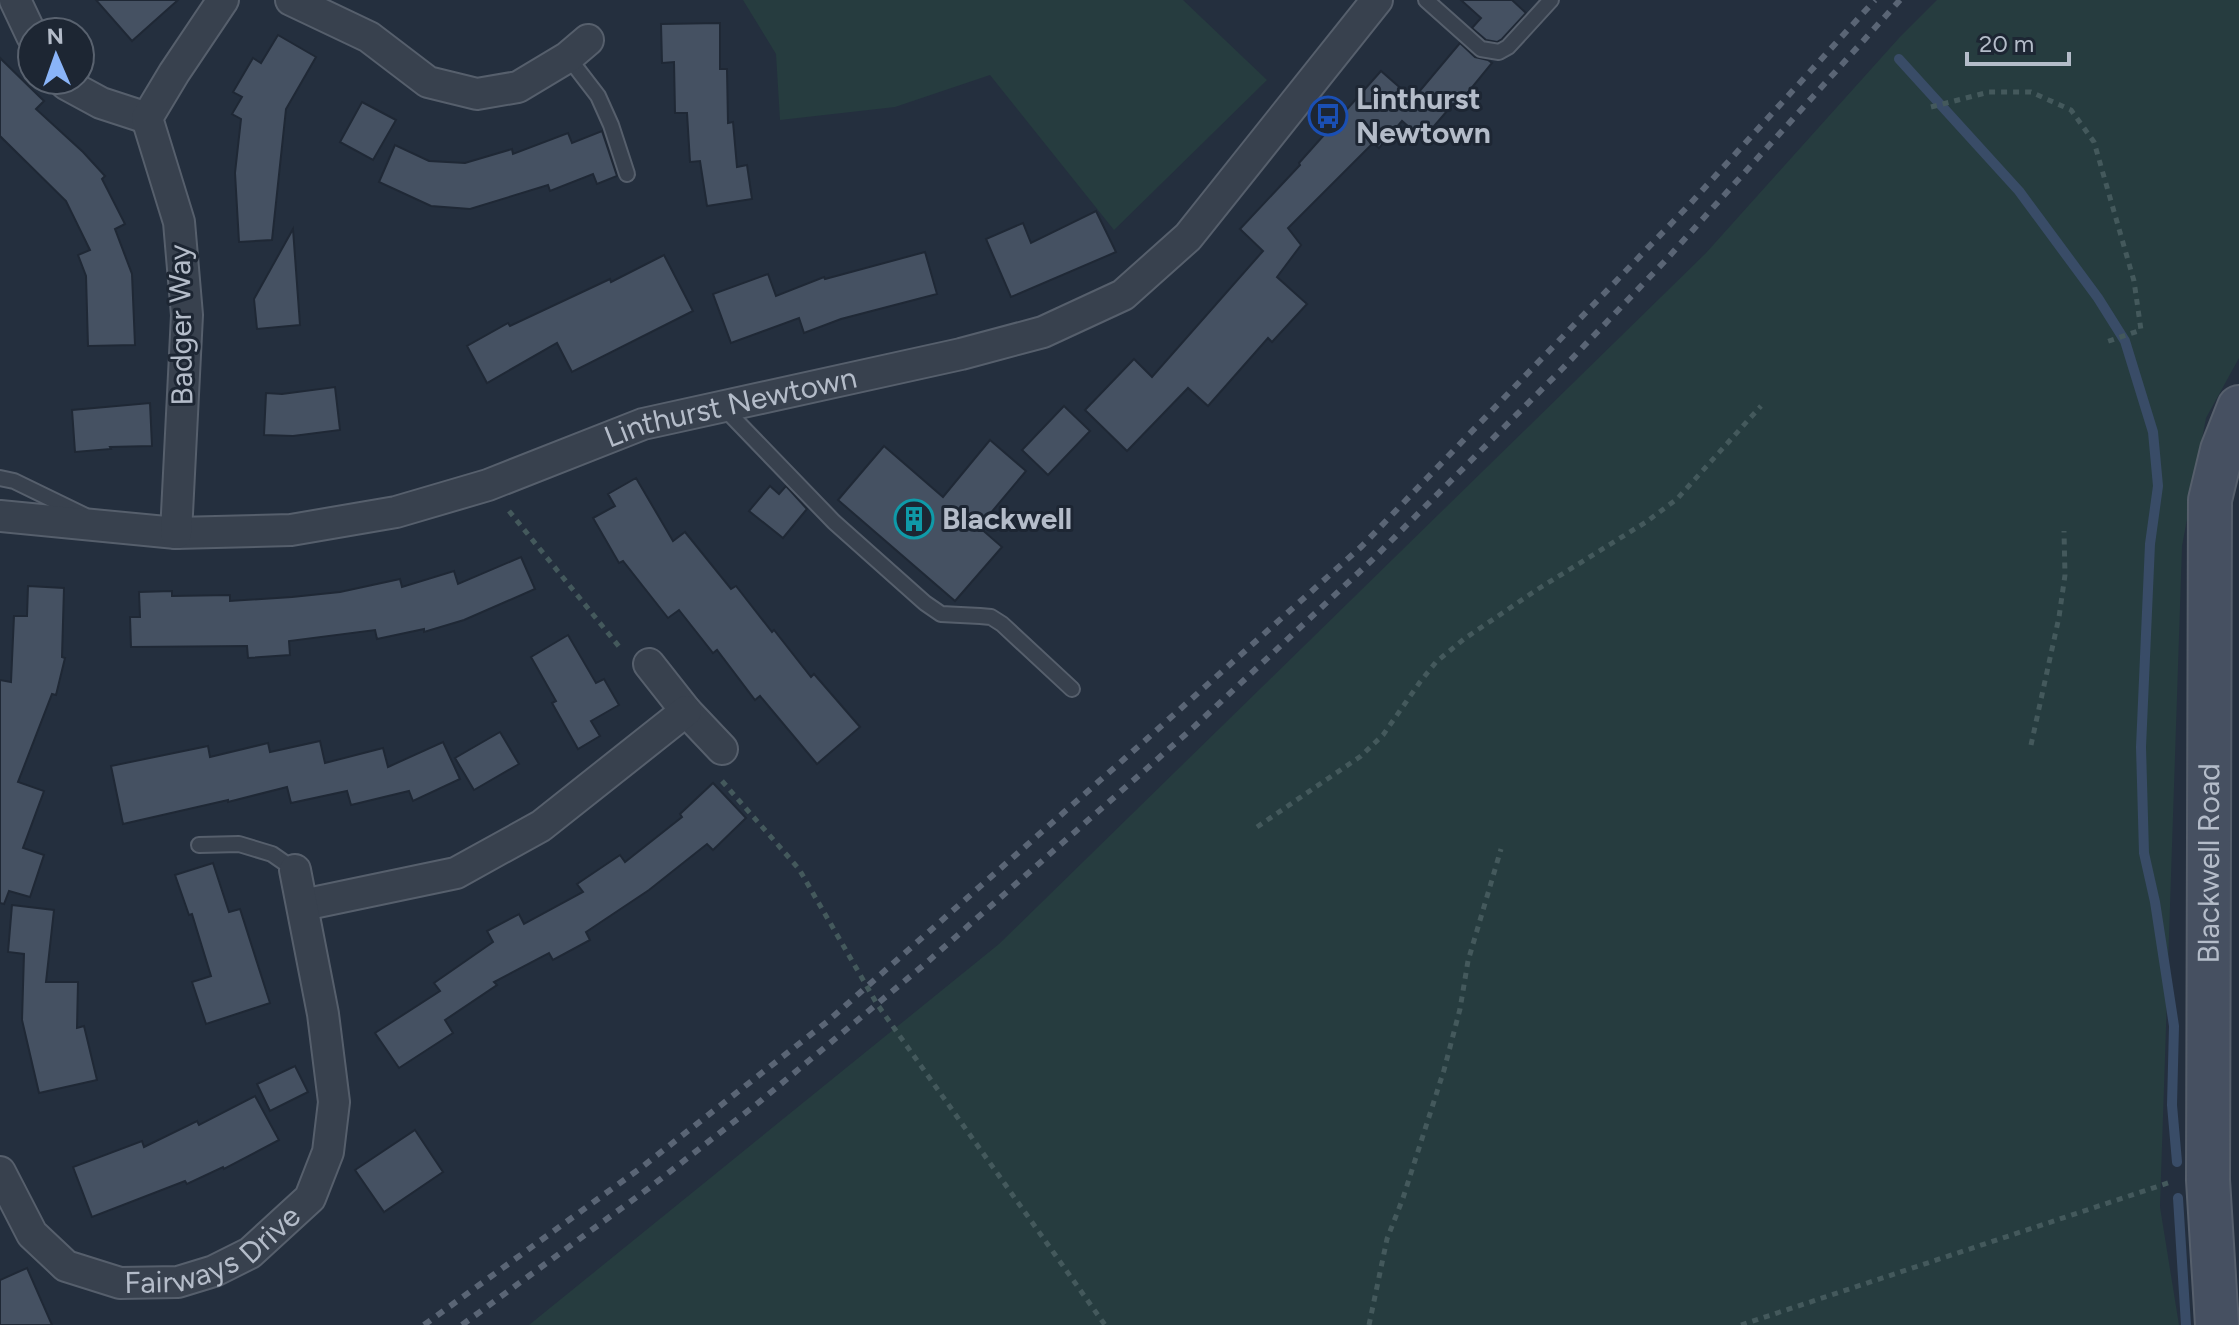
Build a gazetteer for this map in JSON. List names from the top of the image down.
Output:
{
  "streets": {
    "street": [
      "Badger Way",
      "Linthurst Newtown",
      "Blackwell Road",
      "Fairways Drive"
    ]
  },
  "crossings": [
    ["Badger Way", "Linthurst Newtown"]
  ],
  "places": {
    "bus stop": ["Linthurst Newtown"],
    "building": ["Blackwell"]
  },
  "scale_bar": "20 m",
  "north": "top"
}
